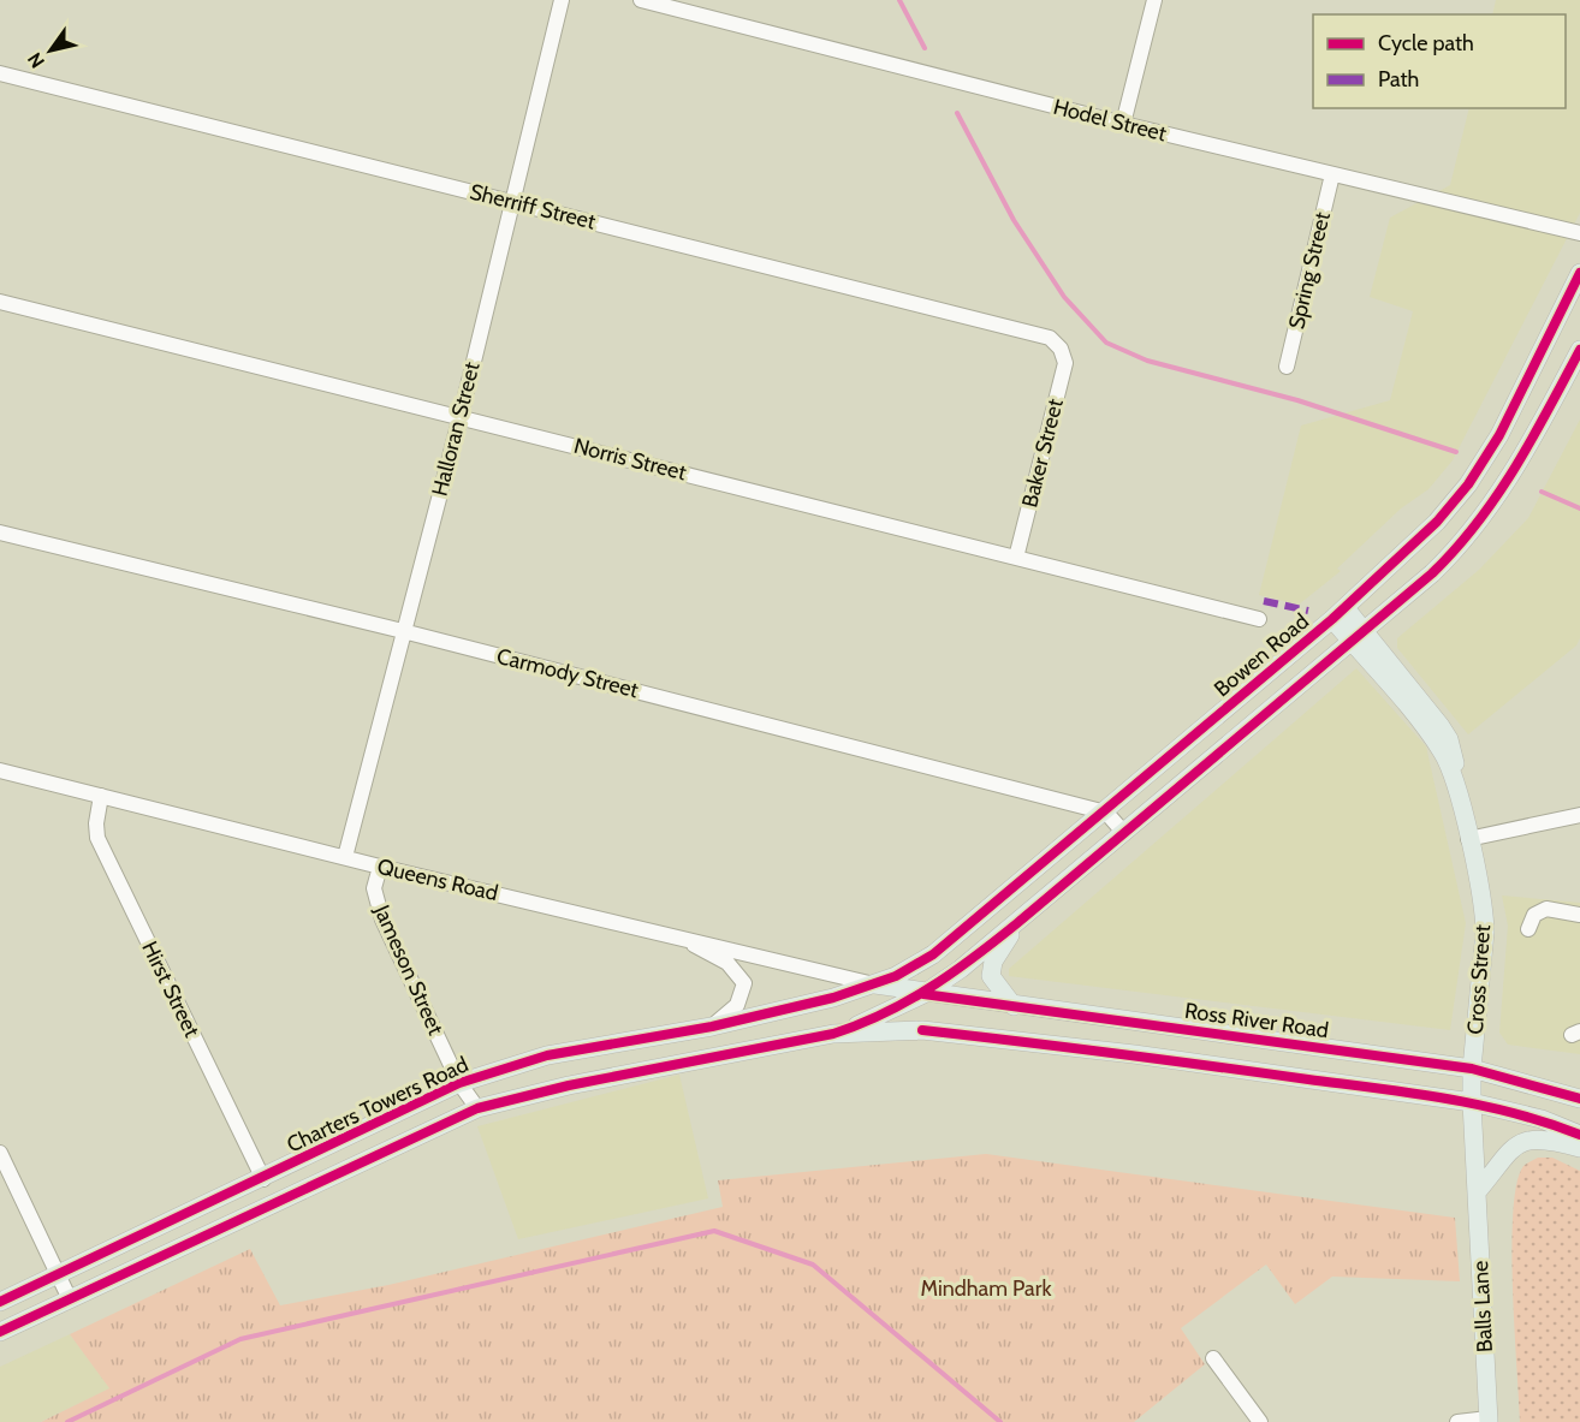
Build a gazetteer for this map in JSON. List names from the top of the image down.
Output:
{
  "streets": {
    "main road": [
      "Bowen Road",
      "Cross Street",
      "Ross River Road",
      "Charters Towers Road",
      "Balls Lane"
    ],
    "street": [
      "Hodel Street",
      "Sherriff Street",
      "Spring Street",
      "Halloran Street",
      "Baker Street",
      "Norris Street",
      "Carmody Street",
      "Queens Road",
      "Jameson Street",
      "Hirst Street"
    ]
  },
  "crossings": [
    ["Hodel Street", "Spring Street"],
    ["Sherriff Street", "Halloran Street"],
    ["Sherriff Street", "Baker Street"],
    ["Halloran Street", "Norris Street"],
    ["Halloran Street", "Carmody Street"],
    ["Halloran Street", "Queens Road"],
    ["Baker Street", "Norris Street"],
    ["Bowen Road", "Carmody Street"],
    ["Bowen Road", "Queens Road"],
    ["Bowen Road", "Cross Street"],
    ["Bowen Road", "Ross River Road"],
    ["Bowen Road", "Charters Towers Road"],
    ["Queens Road", "Jameson Street"],
    ["Queens Road", "Hirst Street"],
    ["Queens Road", "Ross River Road"],
    ["Queens Road", "Charters Towers Road"],
    ["Jameson Street", "Charters Towers Road"],
    ["Cross Street", "Ross River Road"],
    ["Cross Street", "Balls Lane"],
    ["Hirst Street", "Charters Towers Road"],
    ["Ross River Road", "Charters Towers Road"],
    ["Ross River Road", "Balls Lane"]
  ],
  "parks": ["Mindham Park"],
  "legend": ["Cycle path", "Path"],
  "north": "bottom left"
}
